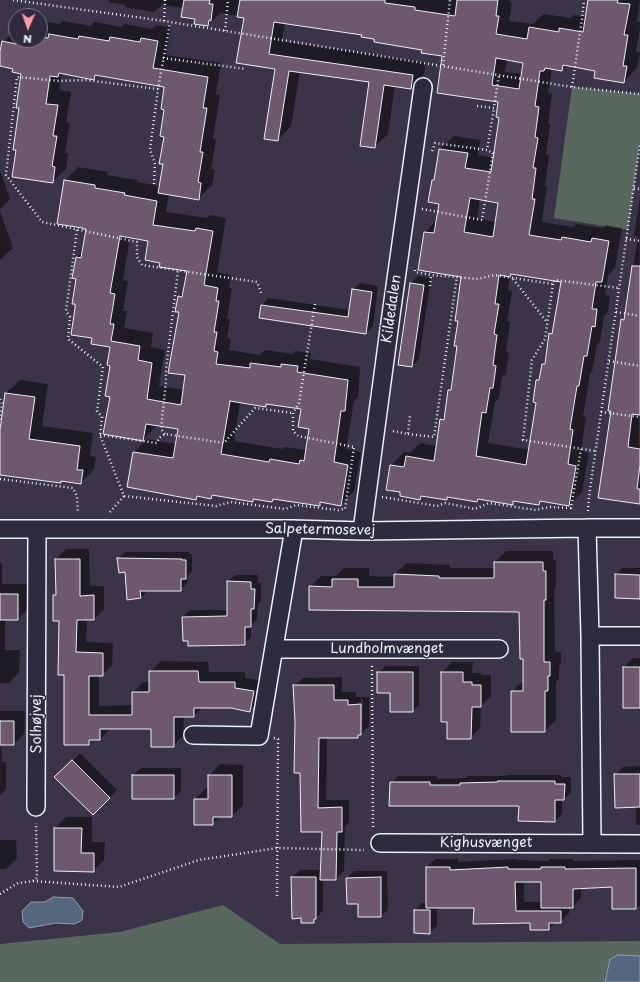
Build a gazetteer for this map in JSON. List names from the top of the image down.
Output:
{
  "streets": {
    "street": [
      "Kildedalen",
      "Salpetermosevej",
      "Lundholmvænget",
      "Solhøjvej",
      "Kighusvænget"
    ]
  },
  "crossings": [
    ["Kildedalen", "Salpetermosevej"],
    ["Salpetermosevej", "Solhøjvej"]
  ],
  "north": "bottom"
}
